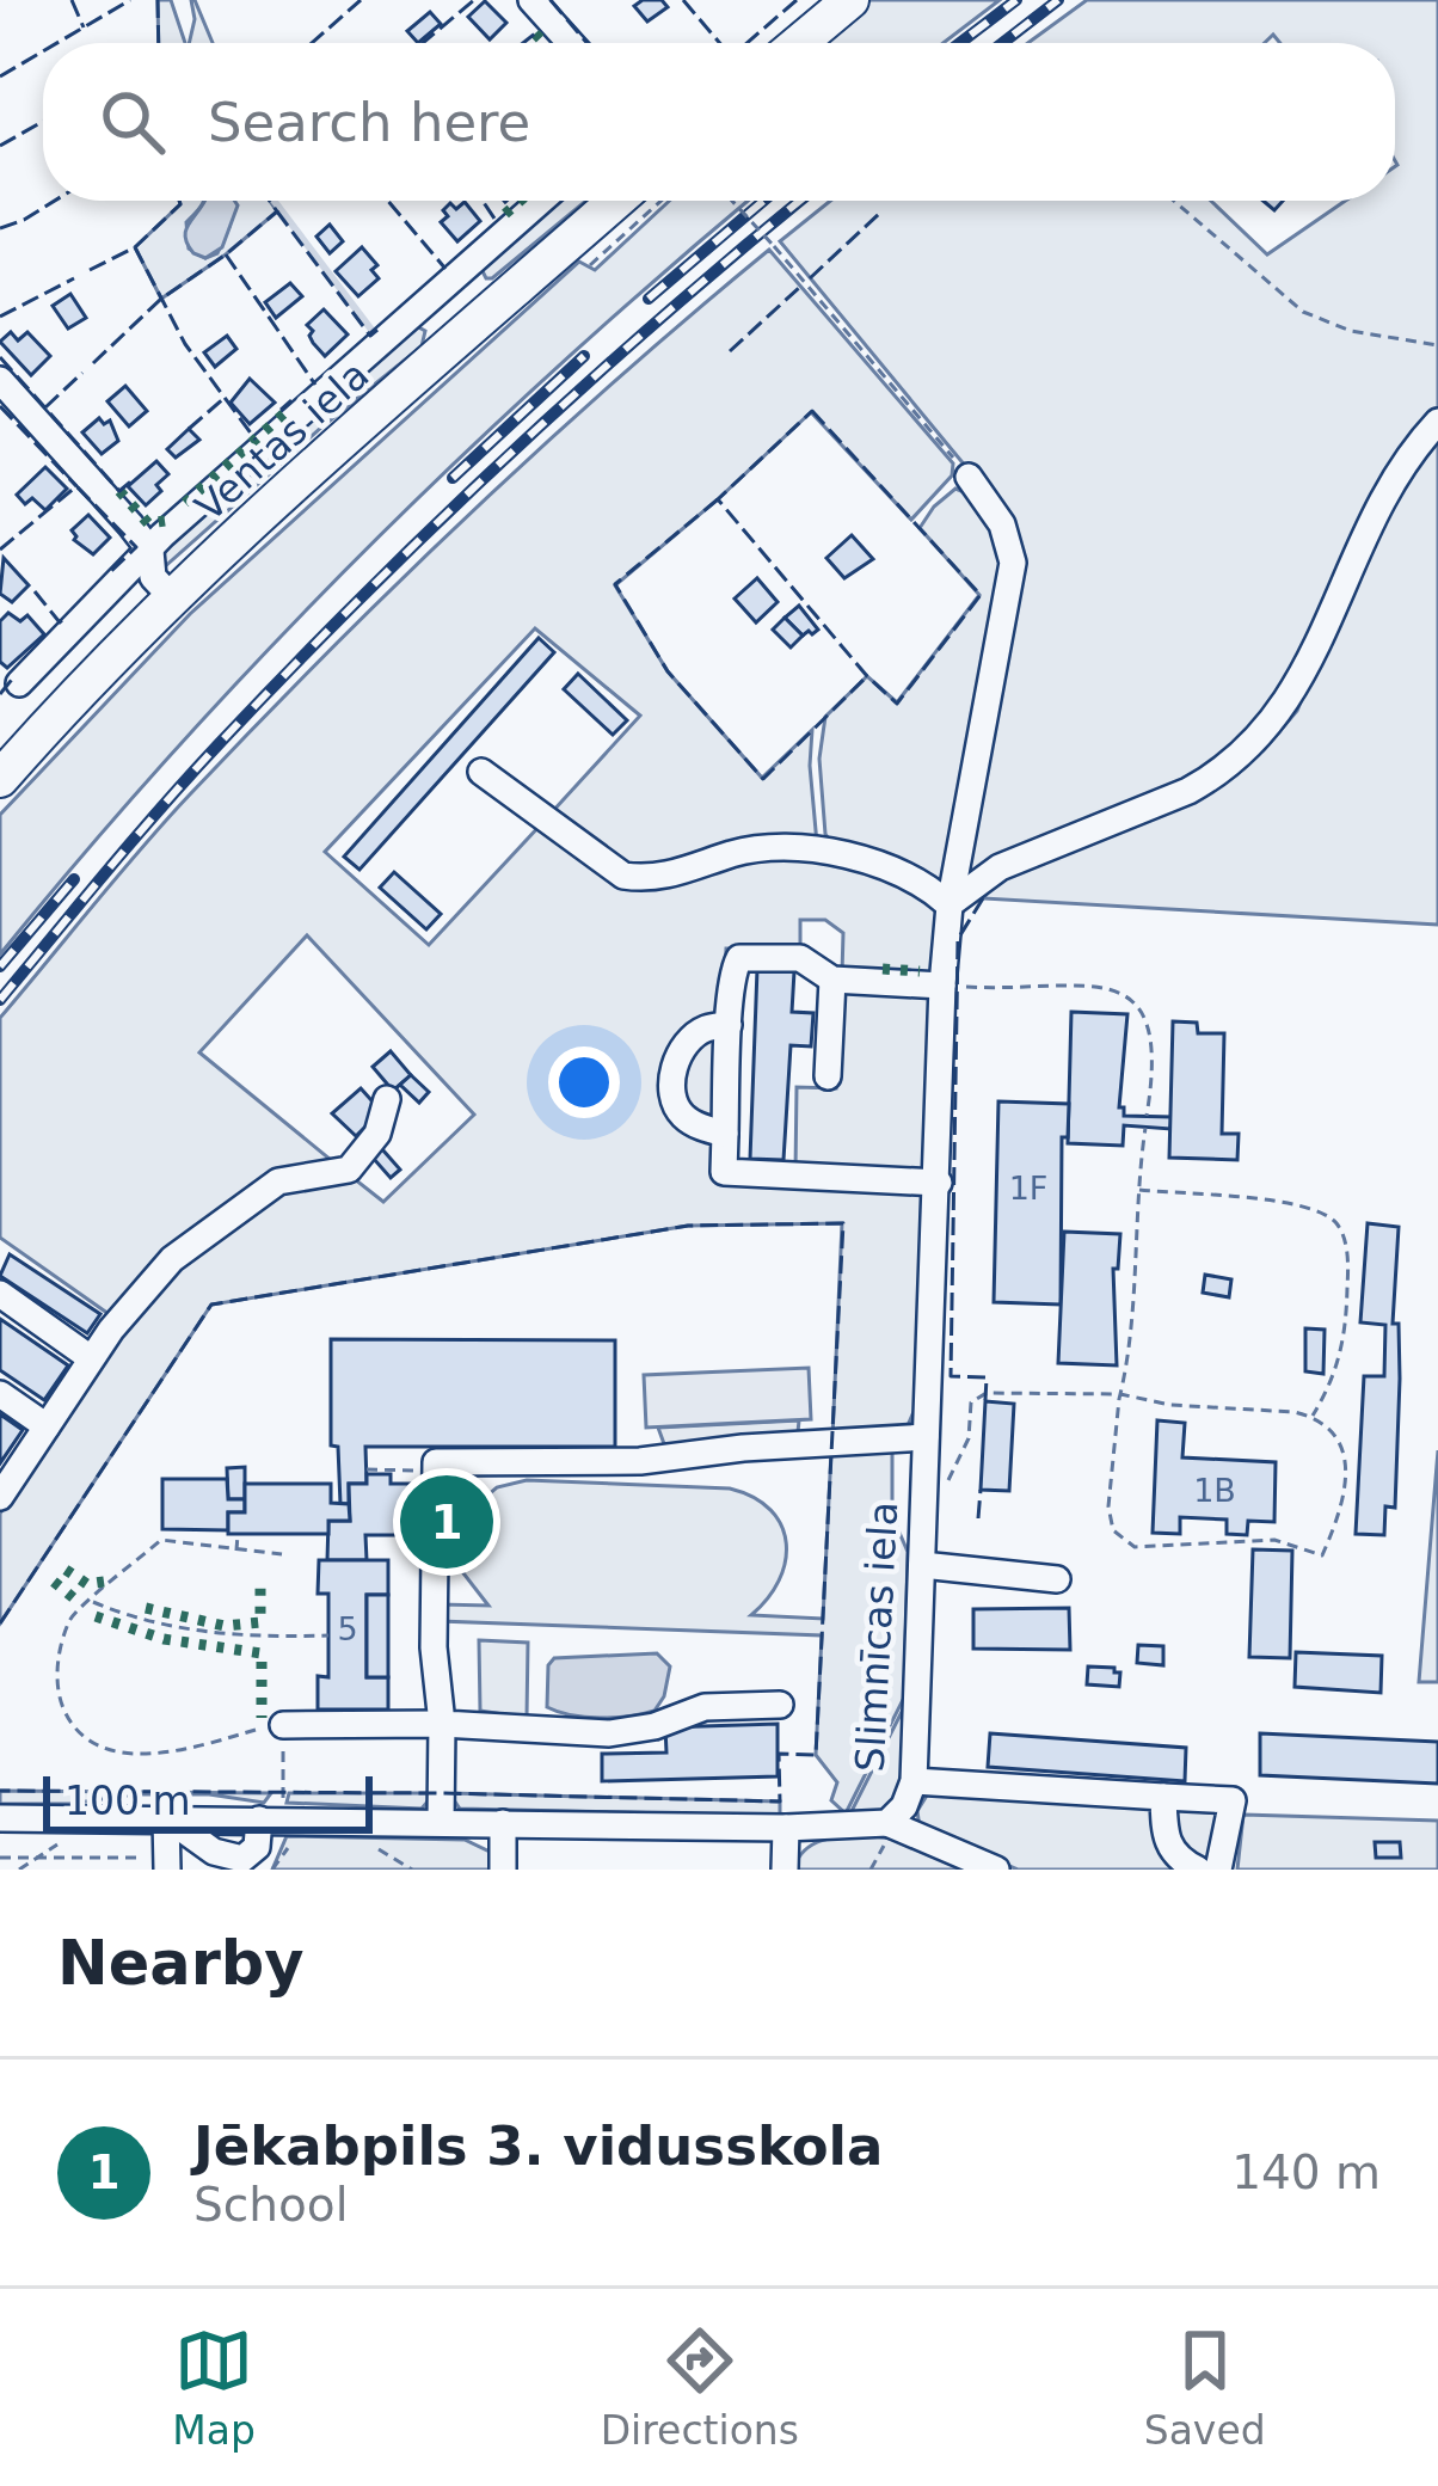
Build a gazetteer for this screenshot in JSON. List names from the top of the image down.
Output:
{
  "streets": {
    "highway": ["Ventas iela"],
    "street": ["Slimnīcas iela"]
  },
  "house_numbers": ["1F", "1B", "5"],
  "scale_bar": "100 m",
  "page": {
    "search": "Search here",
    "pins": "1",
    "scale": "100 m",
    "heading": "Nearby",
    "list": [
      {
        "mark": "1",
        "name": "Jēkabpils 3. vidusskola",
        "note": "School",
        "value": "140 m"
      }
    ],
    "nav": ["Map", "Directions", "Saved"]
  }
}
